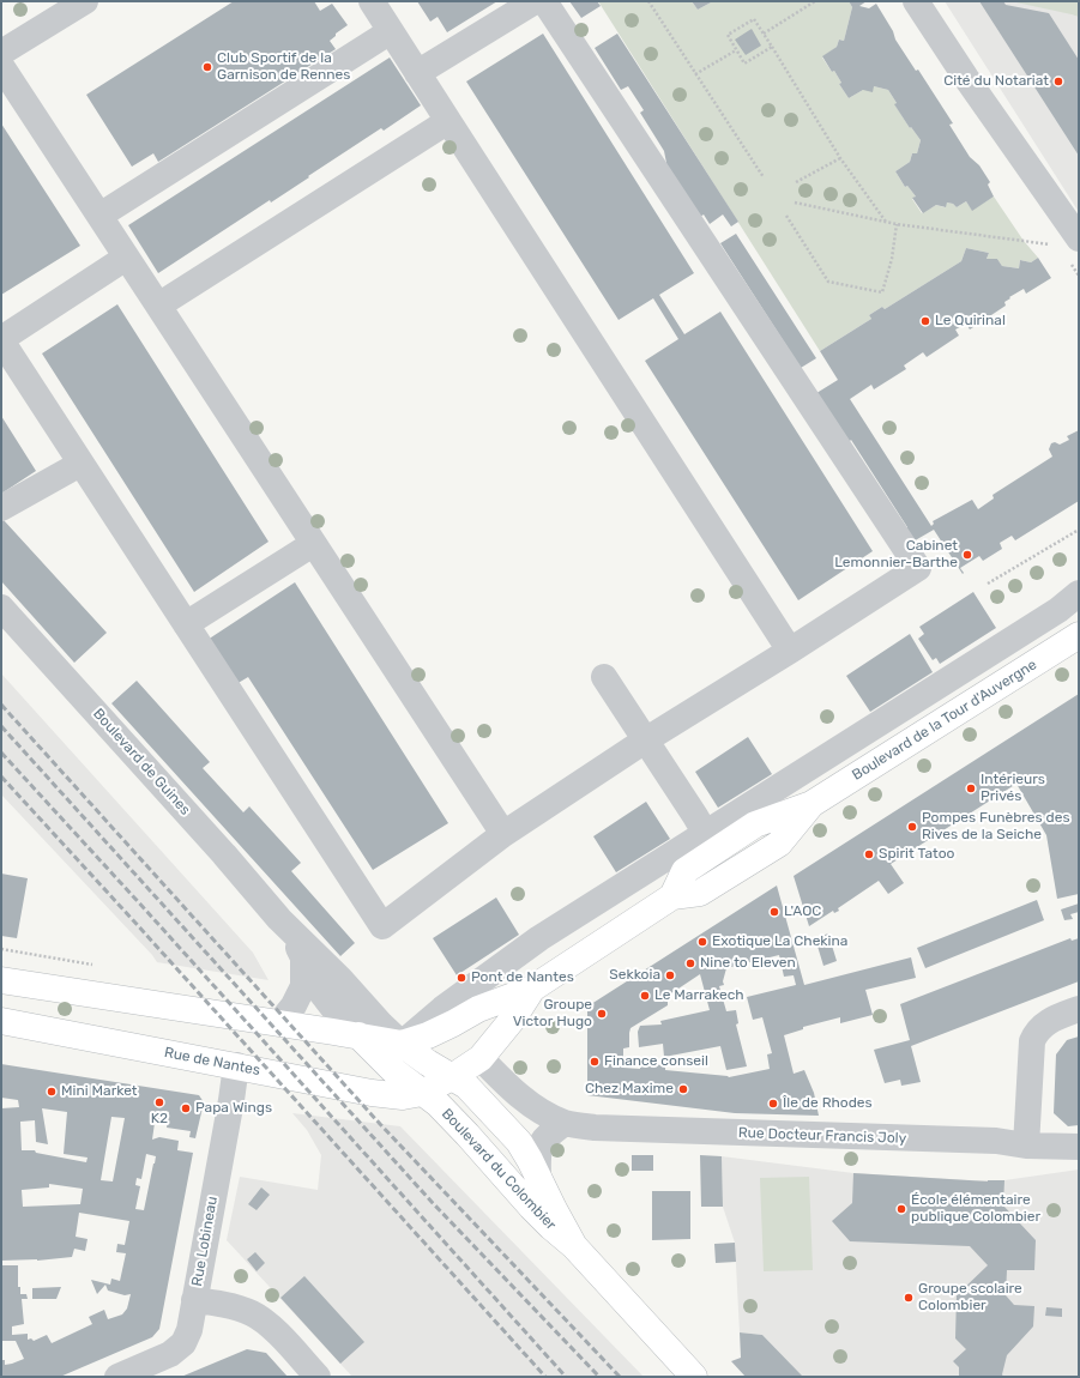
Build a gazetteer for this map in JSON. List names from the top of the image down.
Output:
{
  "streets": {
    "main road": ["Boulevard de la Tour d'Auvergne", "Rue de Nantes", "Boulevard du Colombier"],
    "street": ["Boulevard de Guines", "Rue Docteur Francis Joly", "Rue Lobineau"]
  },
  "crossings": [
    ["Boulevard de la Tour d'Auvergne", "Boulevard de Guines"],
    ["Boulevard de la Tour d'Auvergne", "Rue de Nantes"],
    ["Boulevard de la Tour d'Auvergne", "Rue Docteur Francis Joly"],
    ["Boulevard de la Tour d'Auvergne", "Boulevard du Colombier"],
    ["Boulevard de Guines", "Boulevard du Colombier"],
    ["Rue de Nantes", "Boulevard du Colombier"],
    ["Rue de Nantes", "Rue Lobineau"]
  ],
  "places": [
    "Club Sportif de la Garnison de Rennes",
    "Cité du Notariat",
    "Le Quirinal",
    "Cabinet Lemonnier-Barthe",
    "Intérieurs Privés",
    "Pompes Funèbres des Rives de la Seiche",
    "Spirit Tatoo",
    "L'AOC",
    "Exotique La Chekina",
    "Nine to Eleven",
    "Sekkoia",
    "Pont de Nantes",
    "Le Marrakech",
    "Groupe Victor Hugo",
    "Finance conseil",
    "Chez Maxime",
    "Mini Market",
    "K2",
    "Île de Rhodes",
    "Papa Wings",
    "École élémentaire publique Colombier",
    "Groupe scolaire Colombier"
  ]
}
